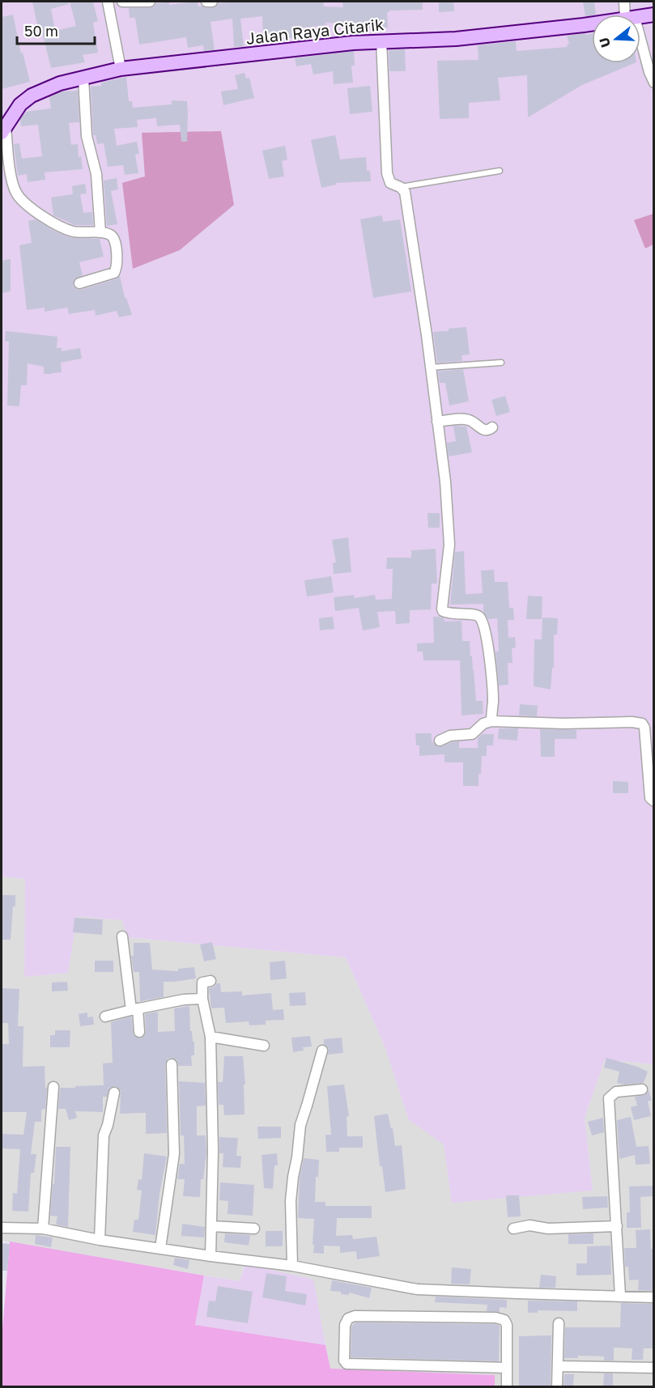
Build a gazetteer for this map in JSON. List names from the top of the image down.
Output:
{
  "streets": {
    "street": ["Jalan Raya Citarik"]
  },
  "scale_bar": "50 m",
  "north": "left"
}
